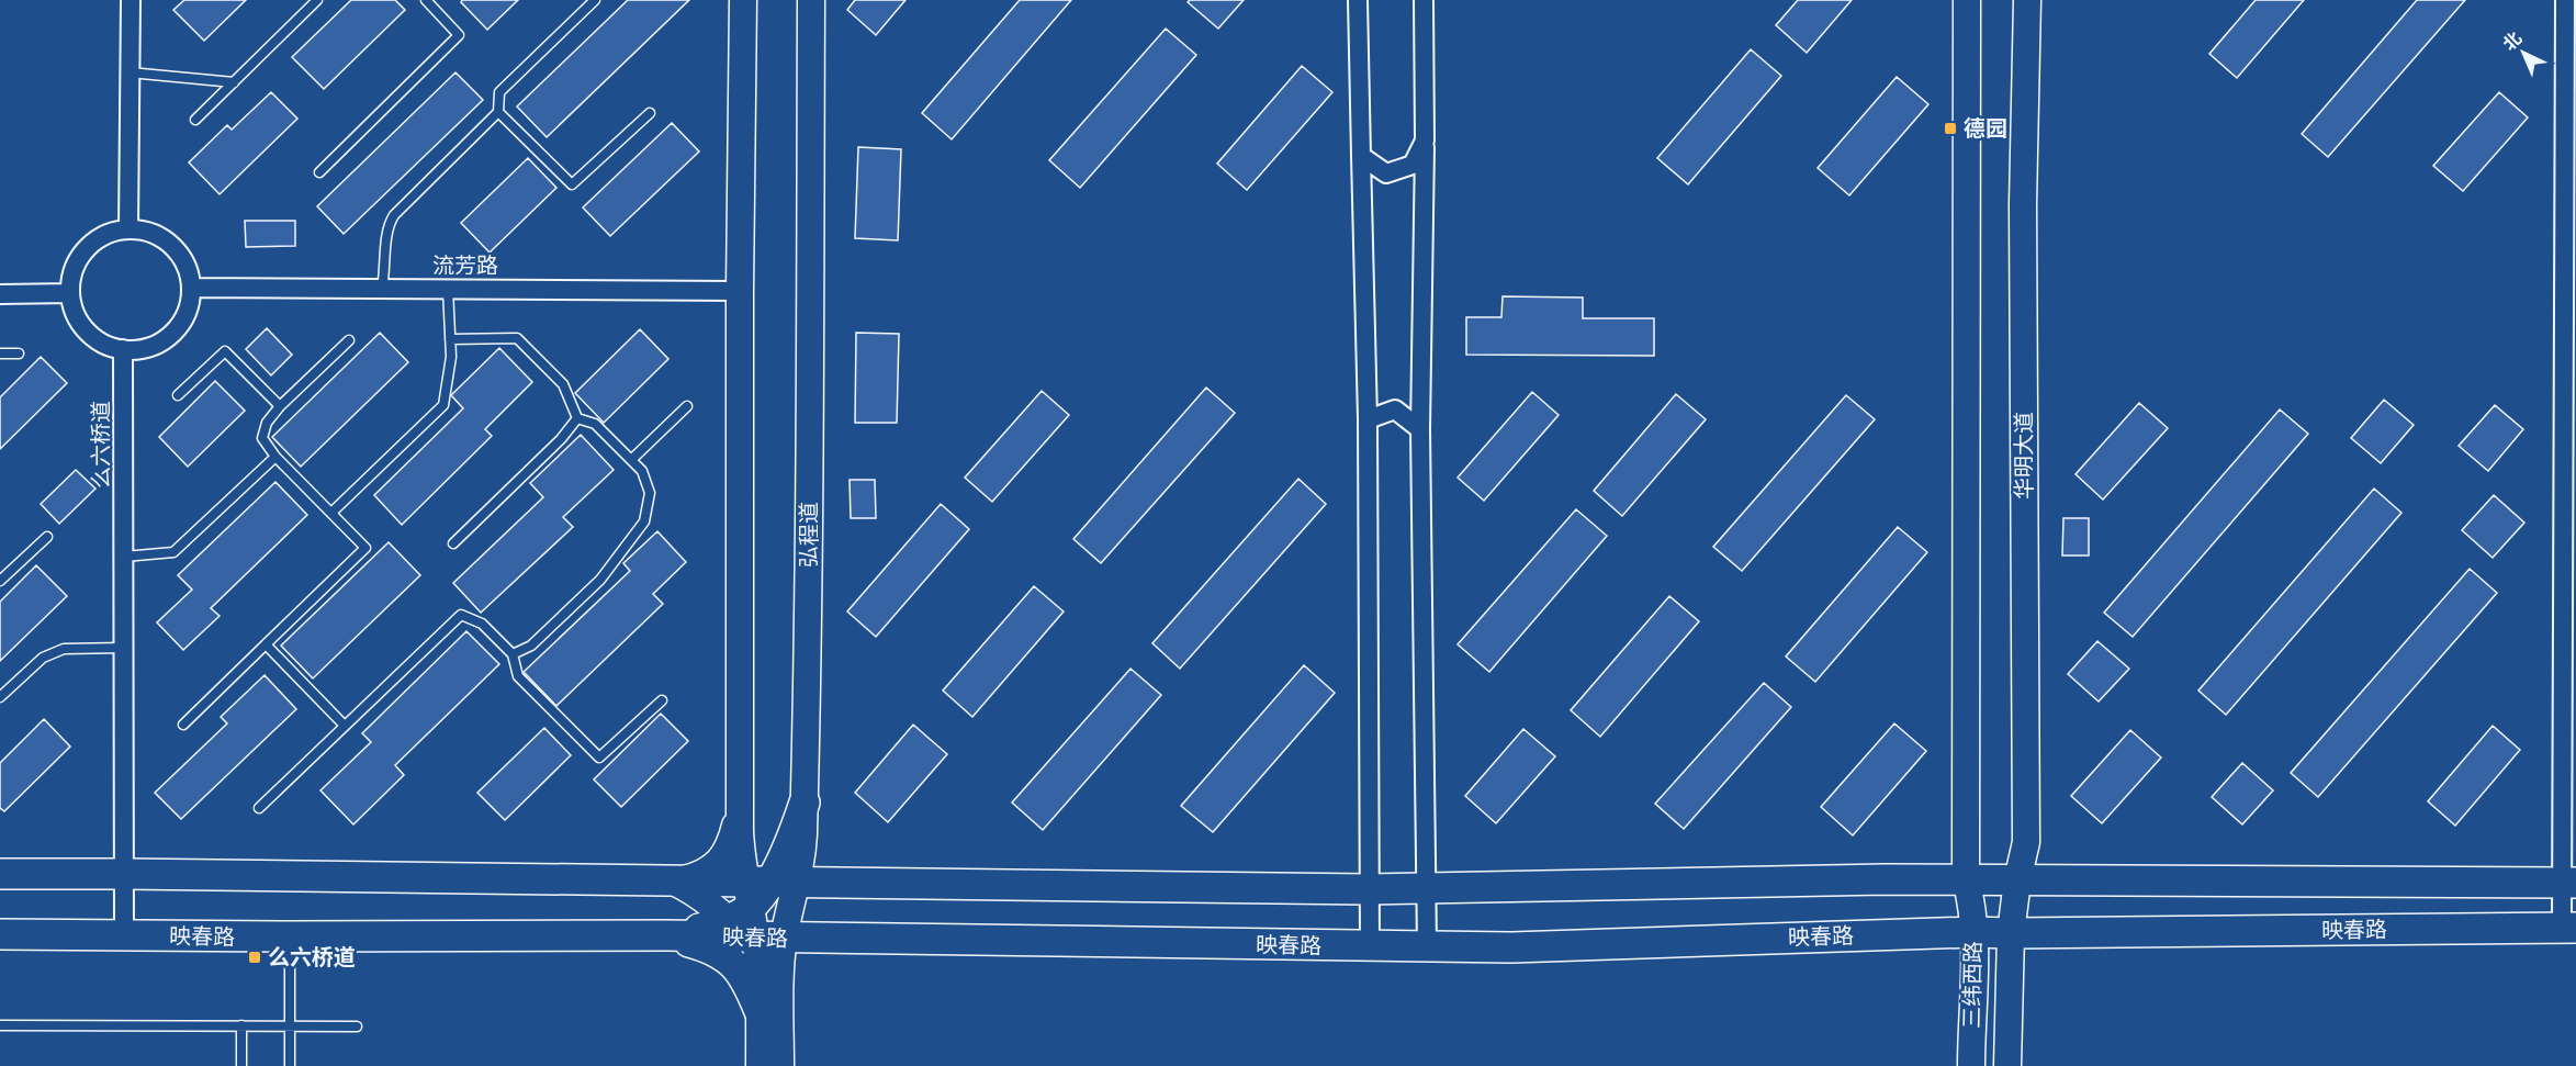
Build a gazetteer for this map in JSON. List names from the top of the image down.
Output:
{
  "streets": {
    "main road": [
      "华明大道",
      "弘程道",
      "映春路",
      "三纬西路"
    ],
    "street": ["流芳路", "么六桥道"]
  },
  "crossings": [
    ["流芳路", "么六桥道"],
    ["么六桥道", "映春路"],
    ["华明大道", "映春路"],
    ["华明大道", "三纬西路"],
    ["映春路", "三纬西路"]
  ],
  "places": {
    "transit": ["德园", "么六桥道"]
  },
  "north": "top left"
}
